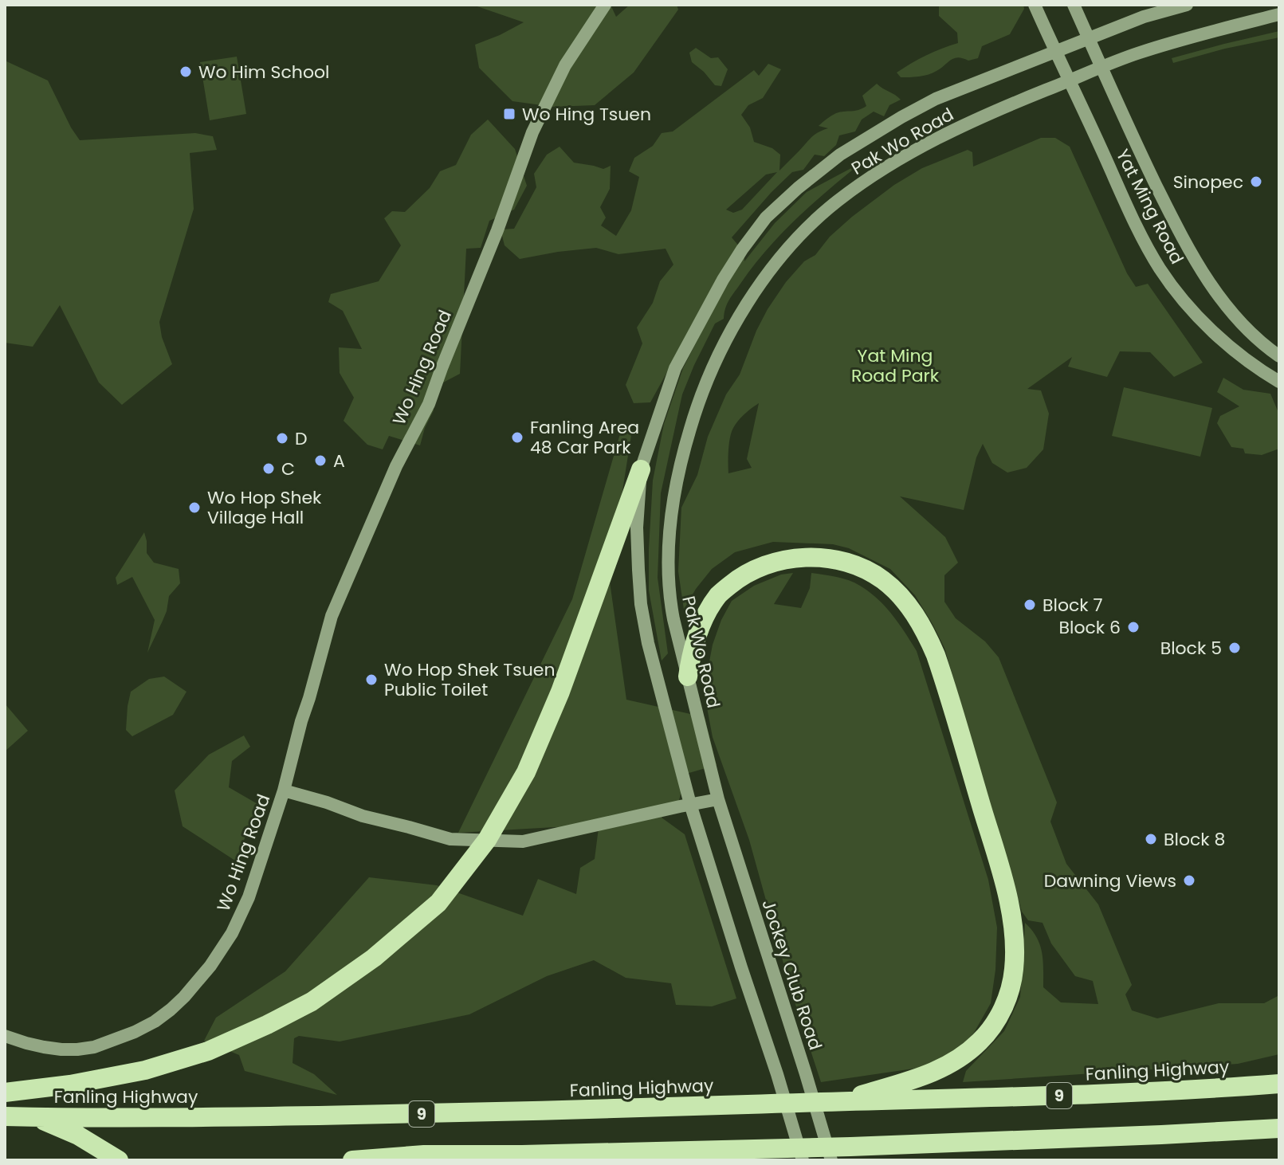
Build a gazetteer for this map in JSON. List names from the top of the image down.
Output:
{
  "streets": {
    "highway": ["Fanling Highway", "9"],
    "main road": [
      "Pak Wo Road",
      "Yat Ming Road",
      "Wo Hing Road",
      "Jockey Club Road"
    ]
  },
  "crossings": [
    ["Pak Wo Road", "Yat Ming Road"],
    ["Pak Wo Road", "Wo Hing Road"],
    ["Pak Wo Road", "Jockey Club Road"],
    ["Wo Hing Road", "Jockey Club Road"]
  ],
  "parks": ["Yat Ming Road Park"],
  "places": {
    "other": [
      "Wo Him School",
      "Sinopec",
      "Fanling Area 48 Car Park",
      "D",
      "A",
      "C",
      "Wo Hop Shek Village Hall",
      "Block 7",
      "Block 6",
      "Block 5",
      "Wo Hop Shek Tsuen Public Toilet",
      "Block 8",
      "Dawning Views"
    ],
    "transit": ["Wo Hing Tsuen"]
  }
}
